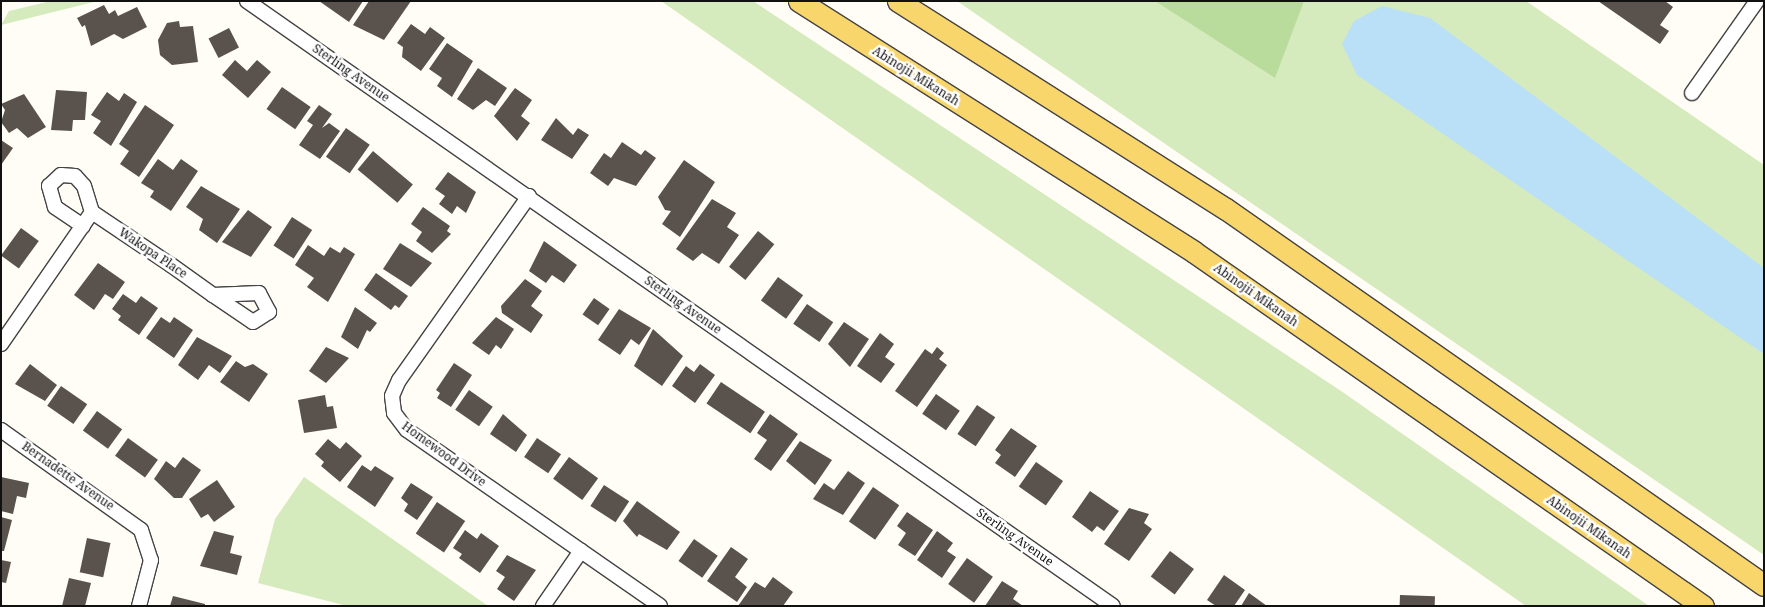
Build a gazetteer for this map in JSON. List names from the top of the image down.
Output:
{
  "streets": {
    "main road": ["Abinojii Mikanah"],
    "street": [
      "Sterling Avenue",
      "Wakopa Place",
      "Homewood Drive",
      "Bernadette Avenue"
    ]
  },
  "crossings": [
    ["Sterling Avenue", "Homewood Drive"]
  ]
}
